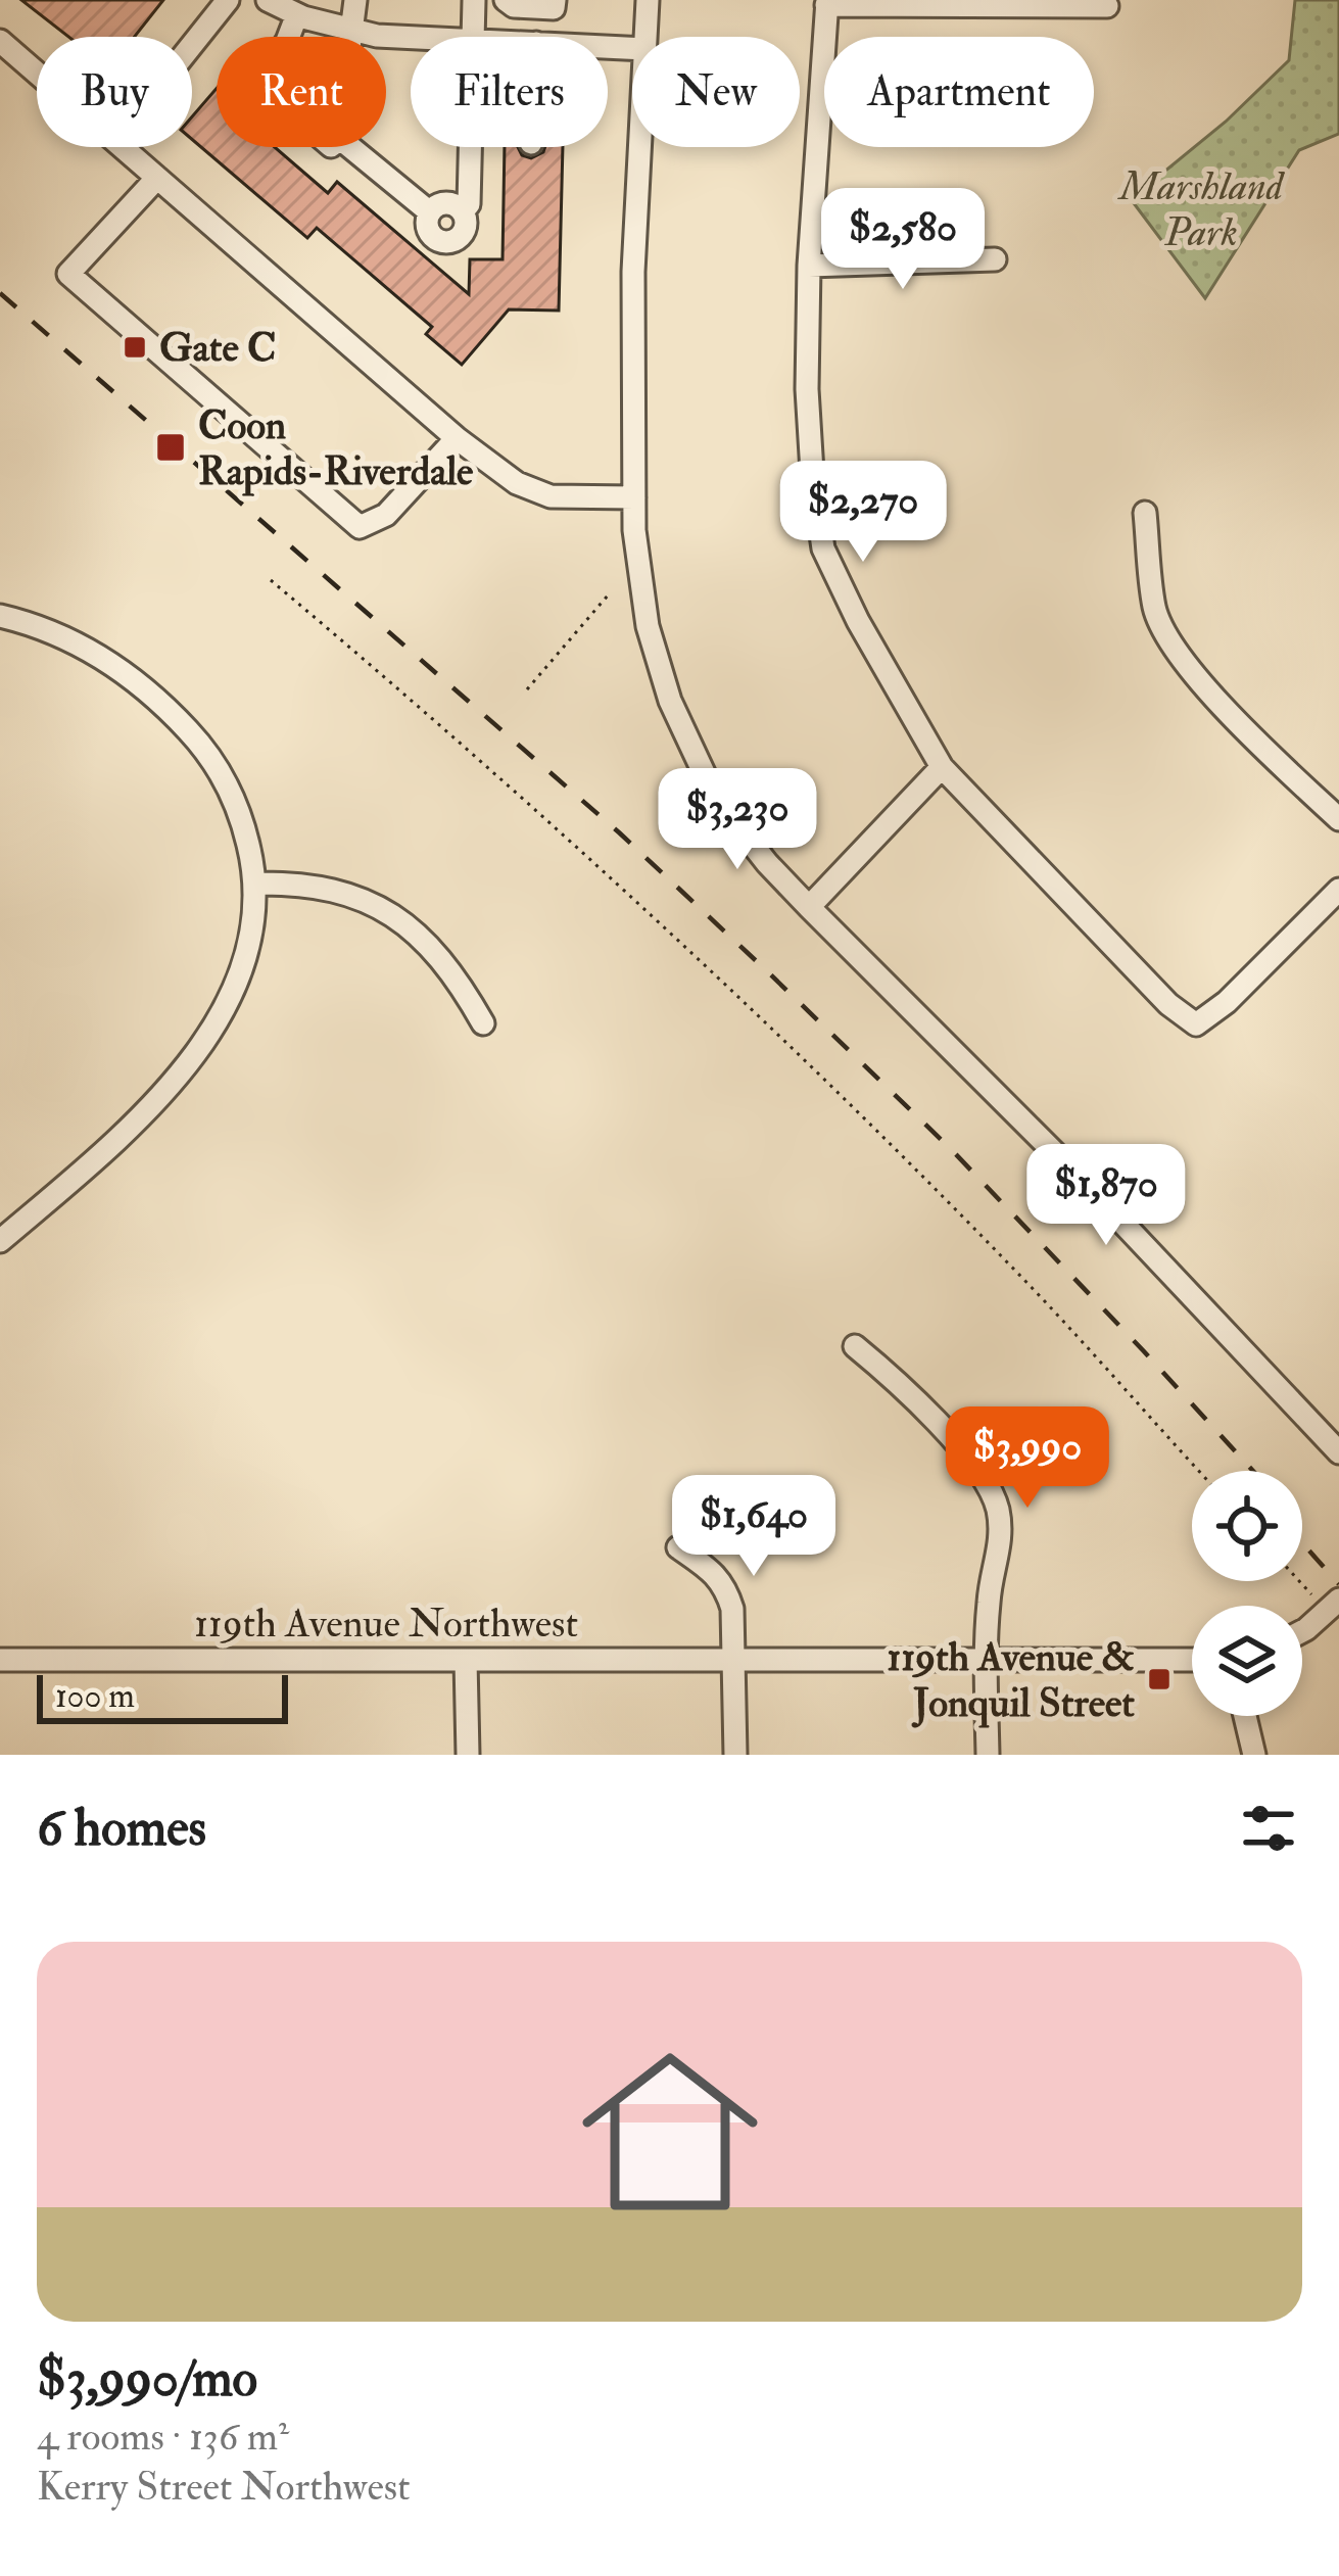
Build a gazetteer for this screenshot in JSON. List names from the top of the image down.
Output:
{
  "streets": {
    "street": ["119th Avenue Northwest"]
  },
  "parks": ["Marshland Park"],
  "places": {
    "transit": ["Gate C", "Coon Rapids-Riverdale", "119th Avenue & Jonquil Street"]
  },
  "scale_bar": "100 m",
  "page": {
    "chip": [
      "Buy",
      "Rent",
      "Filters",
      "New",
      "Apartment"
    ],
    "price": [
      "$2,580",
      "$2,270",
      "$3,230",
      "$1,870",
      "$3,990",
      "$1,640"
    ],
    "scale": "100 m",
    "heading": "6 homes",
    "list": [
      {
        "name": "$3,990/mo",
        "note": "4 rooms · 136 m² · Kerry Street Northwest"
      }
    ]
  }
}
